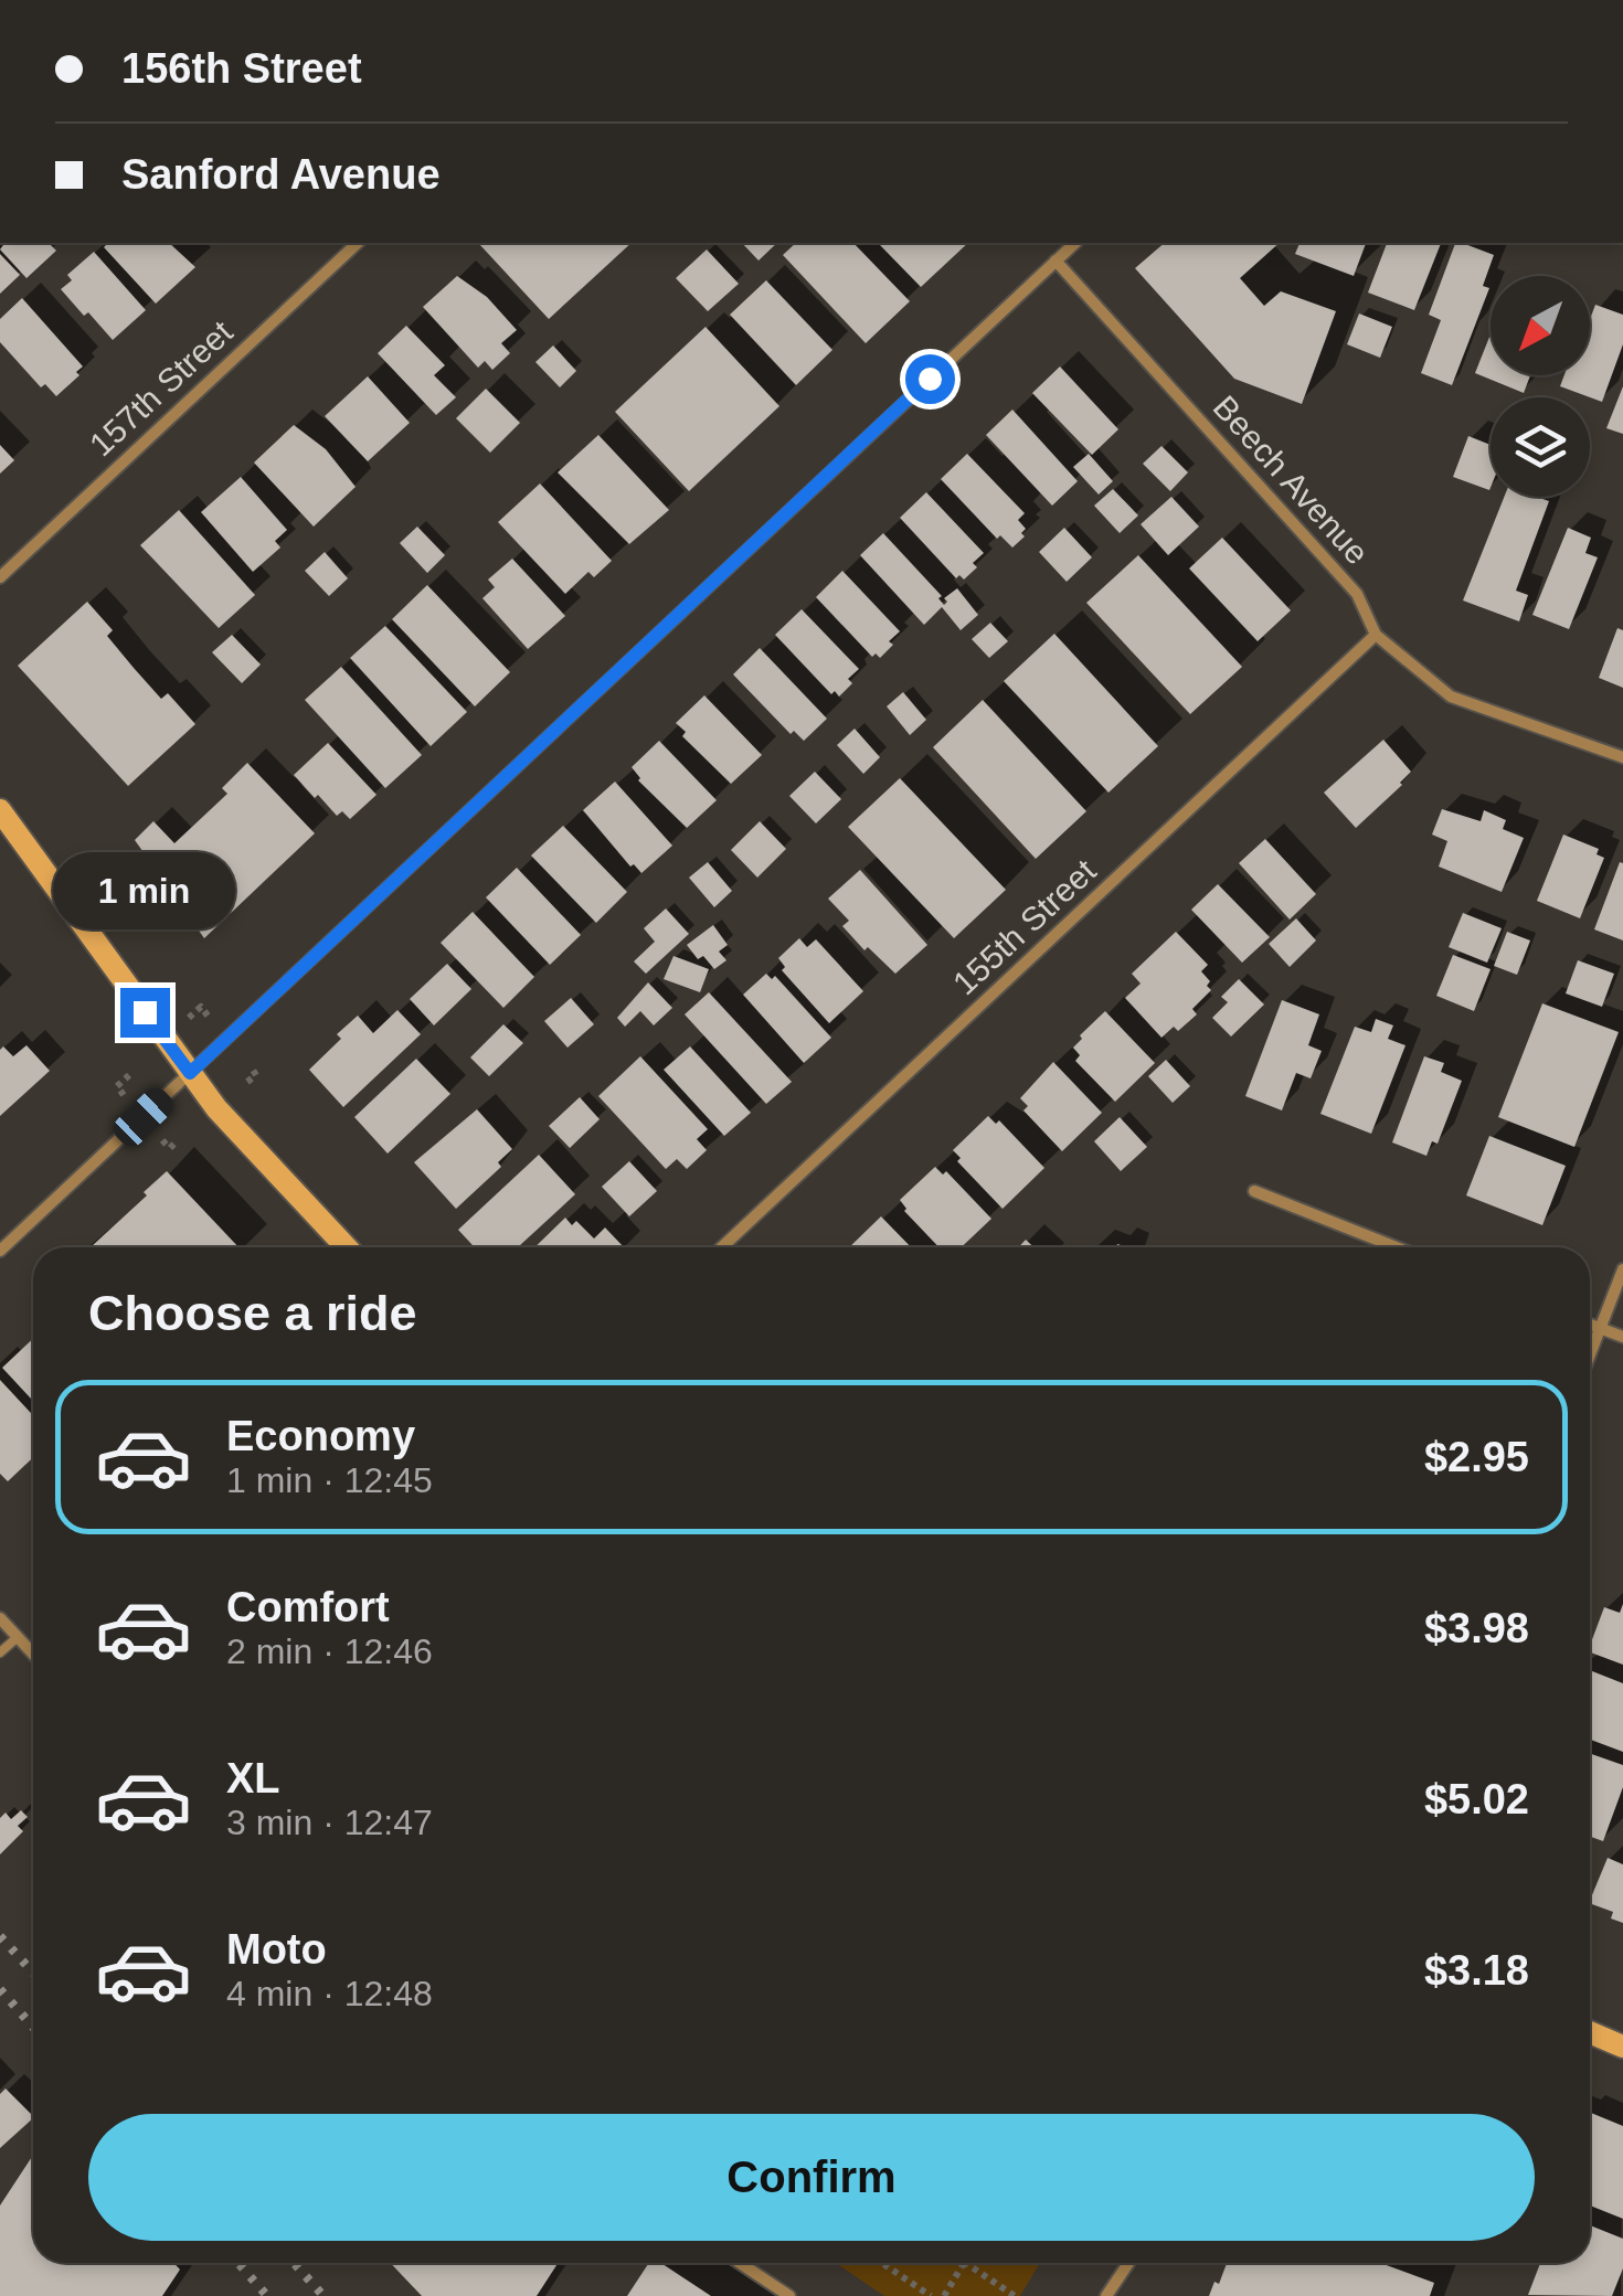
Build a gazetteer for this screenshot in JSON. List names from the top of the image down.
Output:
{
  "streets": {
    "street": ["157th Street", "Beech Avenue", "155th Street"]
  },
  "crossings": [
    ["Beech Avenue", "155th Street"]
  ],
  "north": "bottom left",
  "page": {
    "banner": ["156th Street", "Sanford Avenue"],
    "bubble": "1 min",
    "heading": "Choose a ride",
    "list": [
      {
        "name": "Economy",
        "note": "1 min · 12:45",
        "value": "$2.95"
      },
      {
        "name": "Comfort",
        "note": "2 min · 12:46",
        "value": "$3.98"
      },
      {
        "name": "XL",
        "note": "3 min · 12:47",
        "value": "$5.02"
      },
      {
        "name": "Moto",
        "note": "4 min · 12:48",
        "value": "$3.18"
      }
    ],
    "buttons": "Confirm"
  }
}
